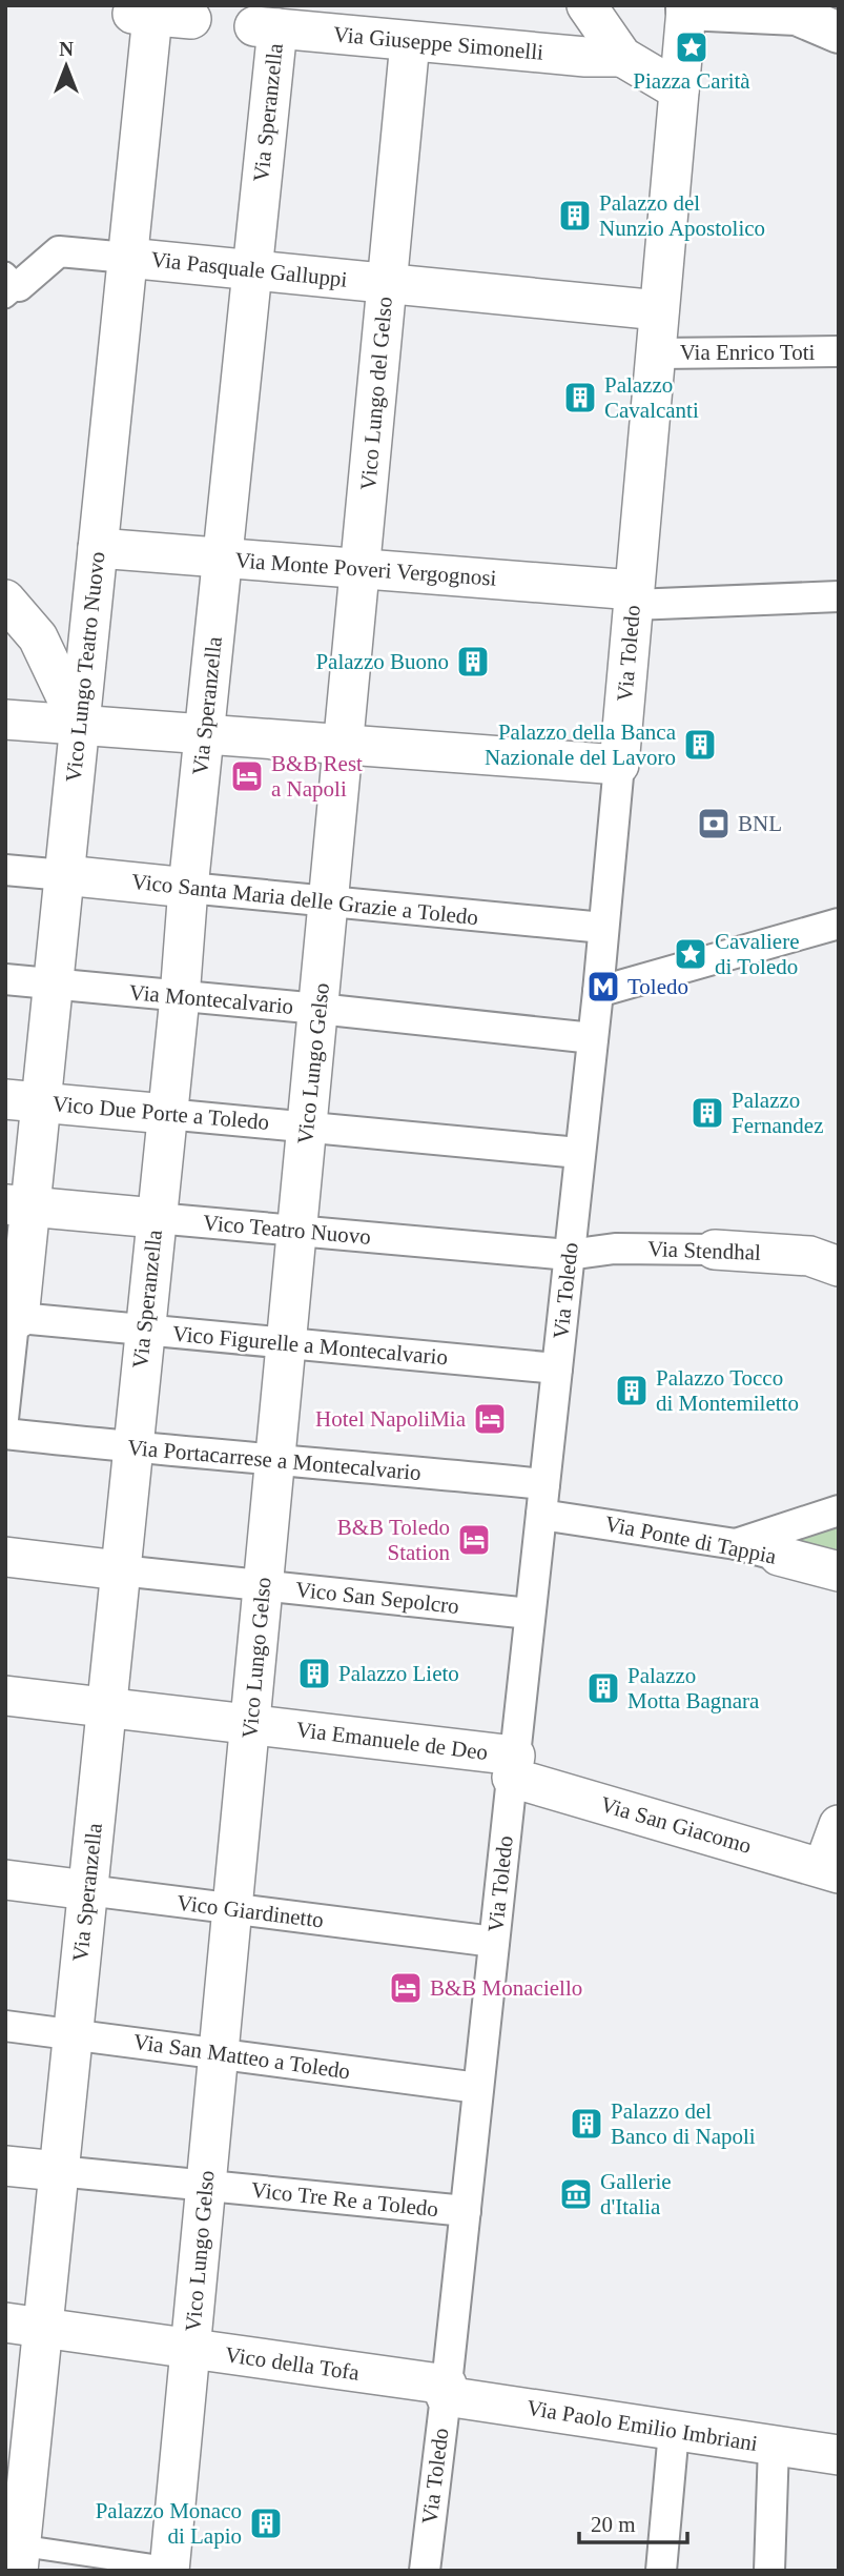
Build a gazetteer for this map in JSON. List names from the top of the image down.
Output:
{
  "streets": {
    "street": [
      "Via Giuseppe Simonelli",
      "Via Speranzella",
      "Via Pasquale Galluppi",
      "Via Enrico Toti",
      "Vico Lungo del Gelso",
      "Via Monte Poveri Vergognosi",
      "Via Toledo",
      "Vico Lungo Teatro Nuovo",
      "Vico Santa Maria delle Grazie a Toledo",
      "Via Montecalvario",
      "Vico Lungo Gelso",
      "Vico Due Porte a Toledo",
      "Vico Teatro Nuovo",
      "Via Stendhal",
      "Vico Figurelle a Montecalvario",
      "Via Portacarrese a Montecalvario",
      "Via Ponte di Tappia",
      "Vico San Sepolcro",
      "Via Emanuele de Deo",
      "Via San Giacomo",
      "Vico Giardinetto",
      "Via San Matteo a Toledo",
      "Vico Tre Re a Toledo",
      "Vico della Tofa",
      "Via Paolo Emilio Imbriani"
    ]
  },
  "crossings": [
    ["Via Giuseppe Simonelli", "Via Speranzella"],
    ["Via Giuseppe Simonelli", "Vico Lungo del Gelso"],
    ["Via Speranzella", "Via Pasquale Galluppi"],
    ["Via Speranzella", "Via Monte Poveri Vergognosi"],
    ["Via Speranzella", "Vico Santa Maria delle Grazie a Toledo"],
    ["Via Speranzella", "Via Montecalvario"],
    ["Via Speranzella", "Vico Due Porte a Toledo"],
    ["Via Speranzella", "Vico Teatro Nuovo"],
    ["Via Speranzella", "Vico Figurelle a Montecalvario"],
    ["Via Speranzella", "Via Portacarrese a Montecalvario"],
    ["Via Speranzella", "Vico San Sepolcro"],
    ["Via Speranzella", "Via Emanuele de Deo"],
    ["Via Speranzella", "Vico Giardinetto"],
    ["Via Speranzella", "Via San Matteo a Toledo"],
    ["Via Speranzella", "Vico Tre Re a Toledo"],
    ["Via Speranzella", "Vico della Tofa"],
    ["Via Pasquale Galluppi", "Vico Lungo del Gelso"],
    ["Via Pasquale Galluppi", "Via Toledo"],
    ["Via Pasquale Galluppi", "Vico Lungo Teatro Nuovo"],
    ["Via Enrico Toti", "Via Toledo"],
    ["Vico Lungo del Gelso", "Via Monte Poveri Vergognosi"],
    ["Vico Lungo del Gelso", "Vico Lungo Gelso"],
    ["Via Monte Poveri Vergognosi", "Via Toledo"],
    ["Via Monte Poveri Vergognosi", "Vico Lungo Teatro Nuovo"],
    ["Via Toledo", "Vico Santa Maria delle Grazie a Toledo"],
    ["Via Toledo", "Via Montecalvario"],
    ["Via Toledo", "Vico Due Porte a Toledo"],
    ["Via Toledo", "Vico Teatro Nuovo"],
    ["Via Toledo", "Via Stendhal"],
    ["Via Toledo", "Vico Figurelle a Montecalvario"],
    ["Via Toledo", "Via Portacarrese a Montecalvario"],
    ["Via Toledo", "Via Ponte di Tappia"],
    ["Via Toledo", "Vico San Sepolcro"],
    ["Via Toledo", "Via Emanuele de Deo"],
    ["Via Toledo", "Via San Giacomo"],
    ["Via Toledo", "Vico Giardinetto"],
    ["Via Toledo", "Via San Matteo a Toledo"],
    ["Via Toledo", "Vico Tre Re a Toledo"],
    ["Via Toledo", "Vico della Tofa"],
    ["Via Toledo", "Via Paolo Emilio Imbriani"],
    ["Vico Lungo Teatro Nuovo", "Vico Santa Maria delle Grazie a Toledo"],
    ["Vico Lungo Teatro Nuovo", "Via Montecalvario"],
    ["Vico Lungo Teatro Nuovo", "Vico Due Porte a Toledo"],
    ["Vico Lungo Teatro Nuovo", "Vico Teatro Nuovo"],
    ["Vico Lungo Teatro Nuovo", "Vico Figurelle a Montecalvario"],
    ["Vico Santa Maria delle Grazie a Toledo", "Vico Lungo Gelso"],
    ["Via Montecalvario", "Vico Lungo Gelso"],
    ["Vico Lungo Gelso", "Vico Due Porte a Toledo"],
    ["Vico Lungo Gelso", "Vico Teatro Nuovo"],
    ["Vico Lungo Gelso", "Vico Figurelle a Montecalvario"],
    ["Vico Lungo Gelso", "Via Portacarrese a Montecalvario"],
    ["Vico Lungo Gelso", "Vico San Sepolcro"],
    ["Vico Lungo Gelso", "Via Emanuele de Deo"],
    ["Vico Lungo Gelso", "Vico Giardinetto"],
    ["Vico Lungo Gelso", "Via San Matteo a Toledo"],
    ["Vico Lungo Gelso", "Vico Tre Re a Toledo"],
    ["Vico Lungo Gelso", "Vico della Tofa"],
    ["Vico Teatro Nuovo", "Via Stendhal"],
    ["Via Emanuele de Deo", "Via San Giacomo"],
    ["Vico della Tofa", "Via Paolo Emilio Imbriani"]
  ],
  "places": {
    "place": ["Piazza Carità", "Cavaliere di Toledo"],
    "building": [
      "Palazzo del Nunzio Apostolico",
      "Palazzo Cavalcanti",
      "Palazzo Buono",
      "Palazzo della Banca Nazionale del Lavoro",
      "Palazzo Fernandez",
      "Palazzo Tocco di Montemiletto",
      "Palazzo Lieto",
      "Palazzo Motta Bagnara",
      "Palazzo del Banco di Napoli",
      "Palazzo Monaco di Lapio"
    ],
    "hotel": [
      "B&B Rest a Napoli",
      "Hotel NapoliMia",
      "B&B Toledo Station",
      "B&B Monaciello"
    ],
    "bank": ["BNL"],
    "metro station": ["Toledo"],
    "museum": ["Gallerie d'Italia"]
  },
  "scale_bar": "20 m",
  "north": "top"
}
